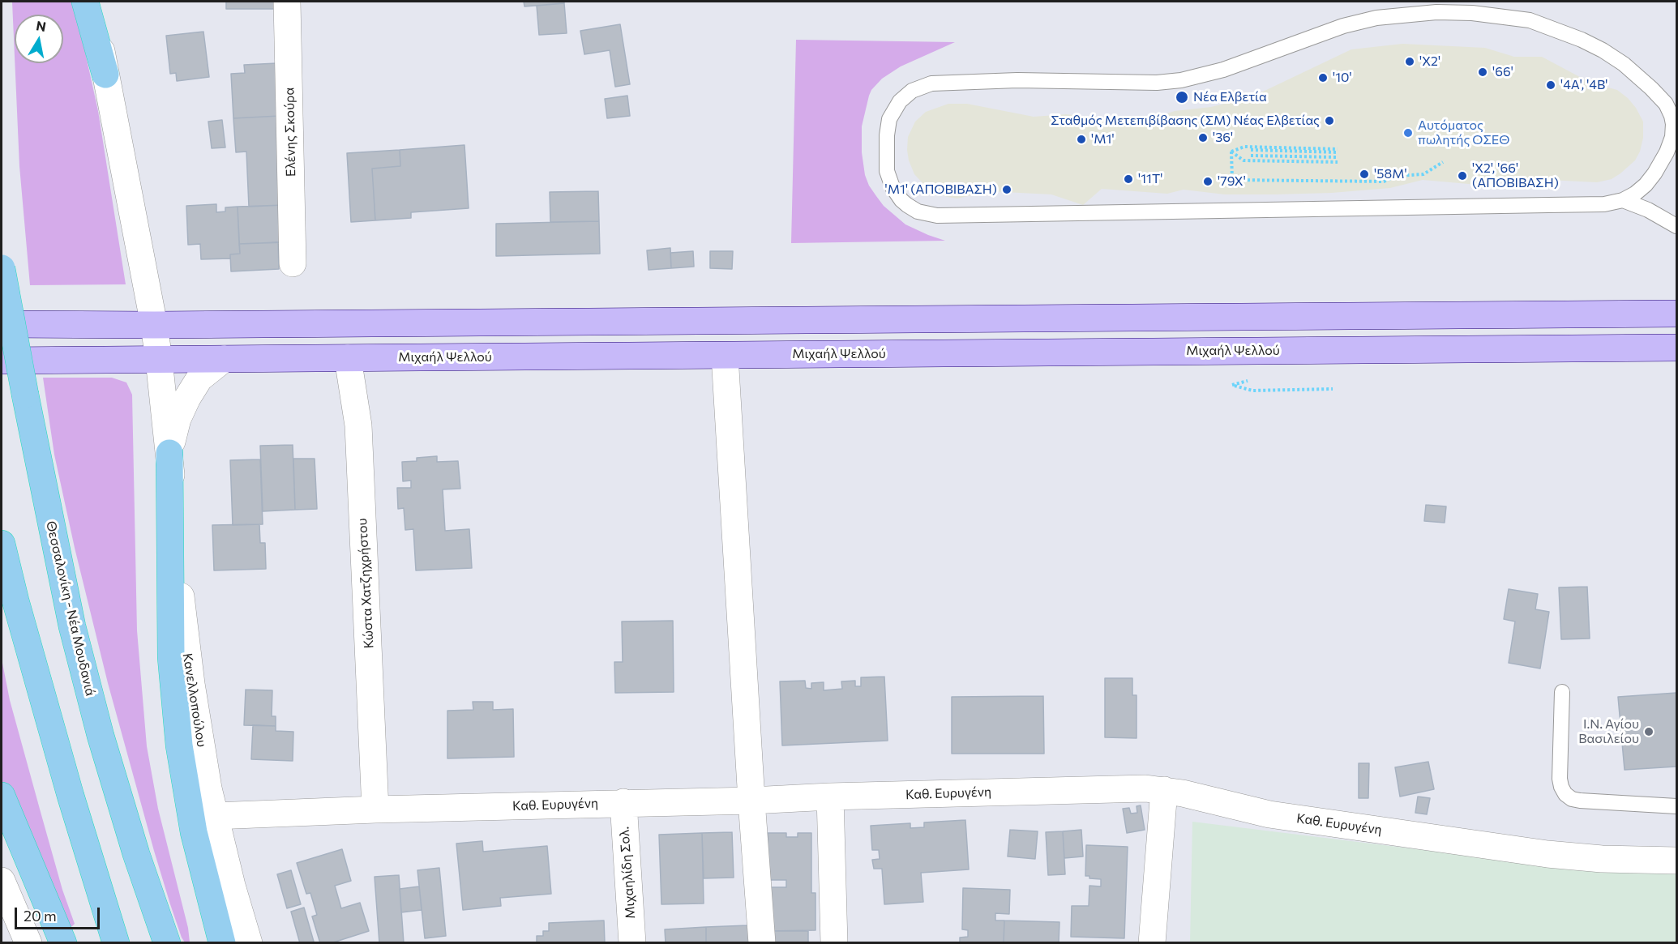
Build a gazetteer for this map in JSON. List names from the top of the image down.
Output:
{
  "streets": {
    "highway": ["Θεσσαλονίκη - Νέα Μουδανιά"],
    "main road": ["Μιχαήλ Ψελλού"],
    "street": [
      "Ελένης Σκούρα",
      "Κώστα Χατζηχρήστου",
      "Κανελλοπούλου",
      "Καθ. Ευρυγένη",
      "Μιχαηλίδη Σολ."
    ]
  },
  "crossings": [
    ["Μιχαήλ Ψελλού", "Κώστα Χατζηχρήστου"],
    ["Μιχαήλ Ψελλού", "Κανελλοπούλου"],
    ["Κώστα Χατζηχρήστου", "Καθ. Ευρυγένη"],
    ["Κανελλοπούλου", "Καθ. Ευρυγένη"],
    ["Καθ. Ευρυγένη", "Μιχαηλίδη Σολ."]
  ],
  "places": [
    "'Χ2'",
    "'66'",
    "'10'",
    "'4Α', '4Β'",
    "Νέα Ελβετία",
    "Σταθμός Μετεπιβίβασης (ΣΜ) Νέας Ελβετίας",
    "Αυτόματος πωλητής ΟΣΕΘ",
    "'36'",
    "'Μ1'",
    "'58Μ'",
    "'Χ2', '66' (ΑΠΟΒΙΒΑΣΗ)",
    "'11Τ'",
    "'79Χ'",
    "'Μ1' (ΑΠΟΒΙΒΑΣΗ)",
    "Ι.Ν. Αγίου Βασιλείου"
  ],
  "scale_bar": "20 m",
  "north": "top"
}
